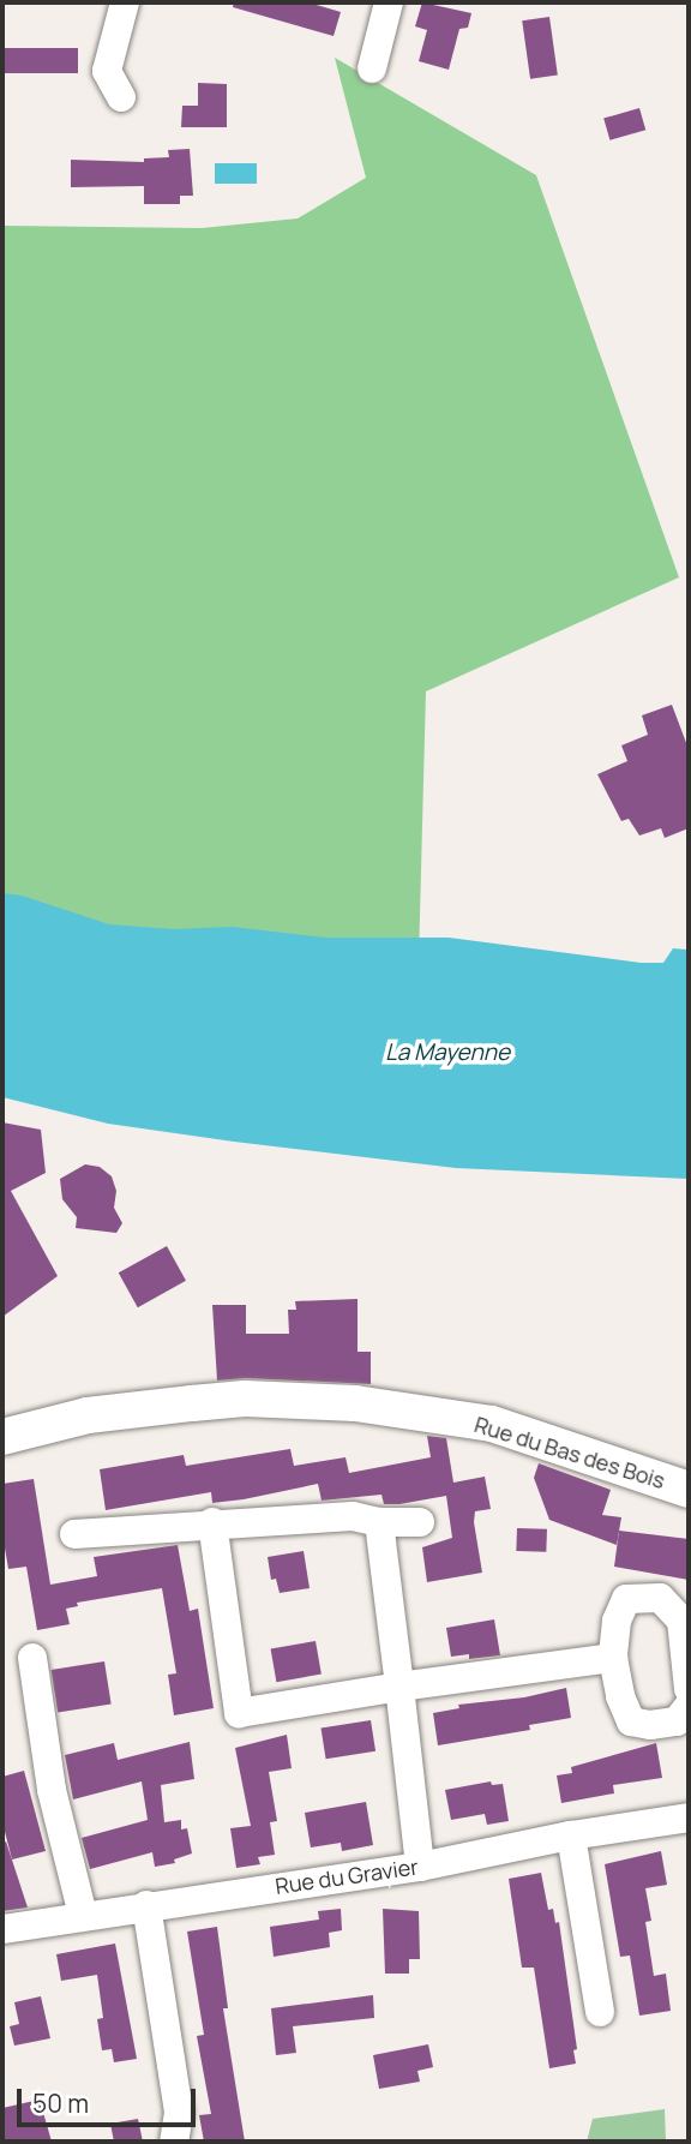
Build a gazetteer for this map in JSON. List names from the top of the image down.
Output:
{
  "streets": {
    "street": ["Rue du Bas des Bois", "Rue du Gravier"]
  },
  "water": ["La Mayenne"],
  "scale_bar": "50 m"
}
